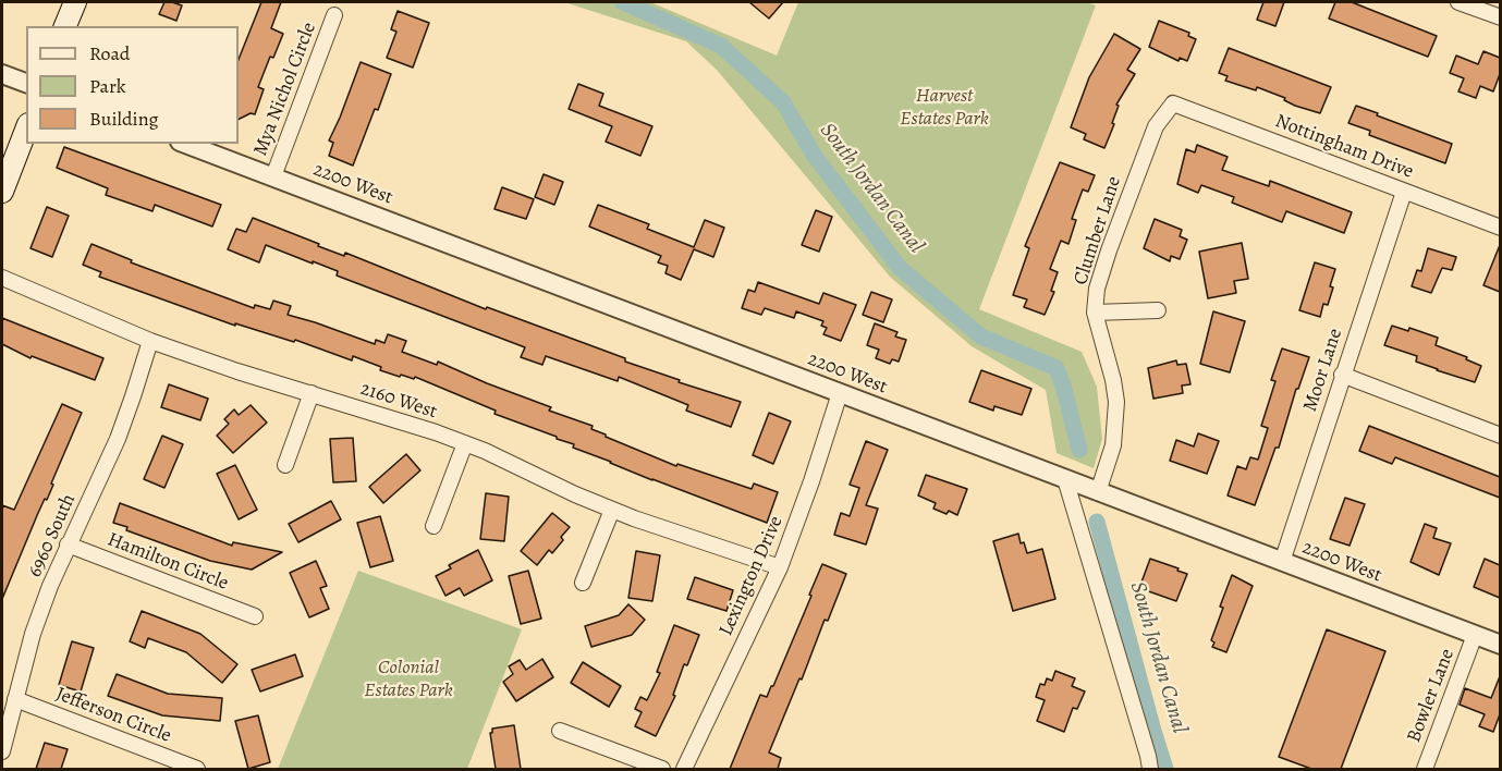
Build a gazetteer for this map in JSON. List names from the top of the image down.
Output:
{
  "streets": {
    "street": [
      "Mya Nichol Circle",
      "Nottingham Drive",
      "2200 West",
      "Clumber Lane",
      "Moor Lane",
      "2160 West",
      "6960 South",
      "Hamilton Circle",
      "Lexington Drive",
      "Bowler Lane",
      "Jefferson Circle"
    ]
  },
  "crossings": [
    ["Mya Nichol Circle", "2200 West"],
    ["Nottingham Drive", "Clumber Lane"],
    ["Nottingham Drive", "Moor Lane"],
    ["2200 West", "Clumber Lane"],
    ["2200 West", "Moor Lane"],
    ["2200 West", "Lexington Drive"],
    ["2200 West", "Bowler Lane"],
    ["2160 West", "6960 South"],
    ["2160 West", "Lexington Drive"],
    ["6960 South", "Hamilton Circle"],
    ["6960 South", "Jefferson Circle"]
  ],
  "water": ["South Jordan Canal"],
  "parks": ["Harvest Estates Park", "Colonial Estates Park"],
  "legend": ["Road", "Park", "Building"]
}
